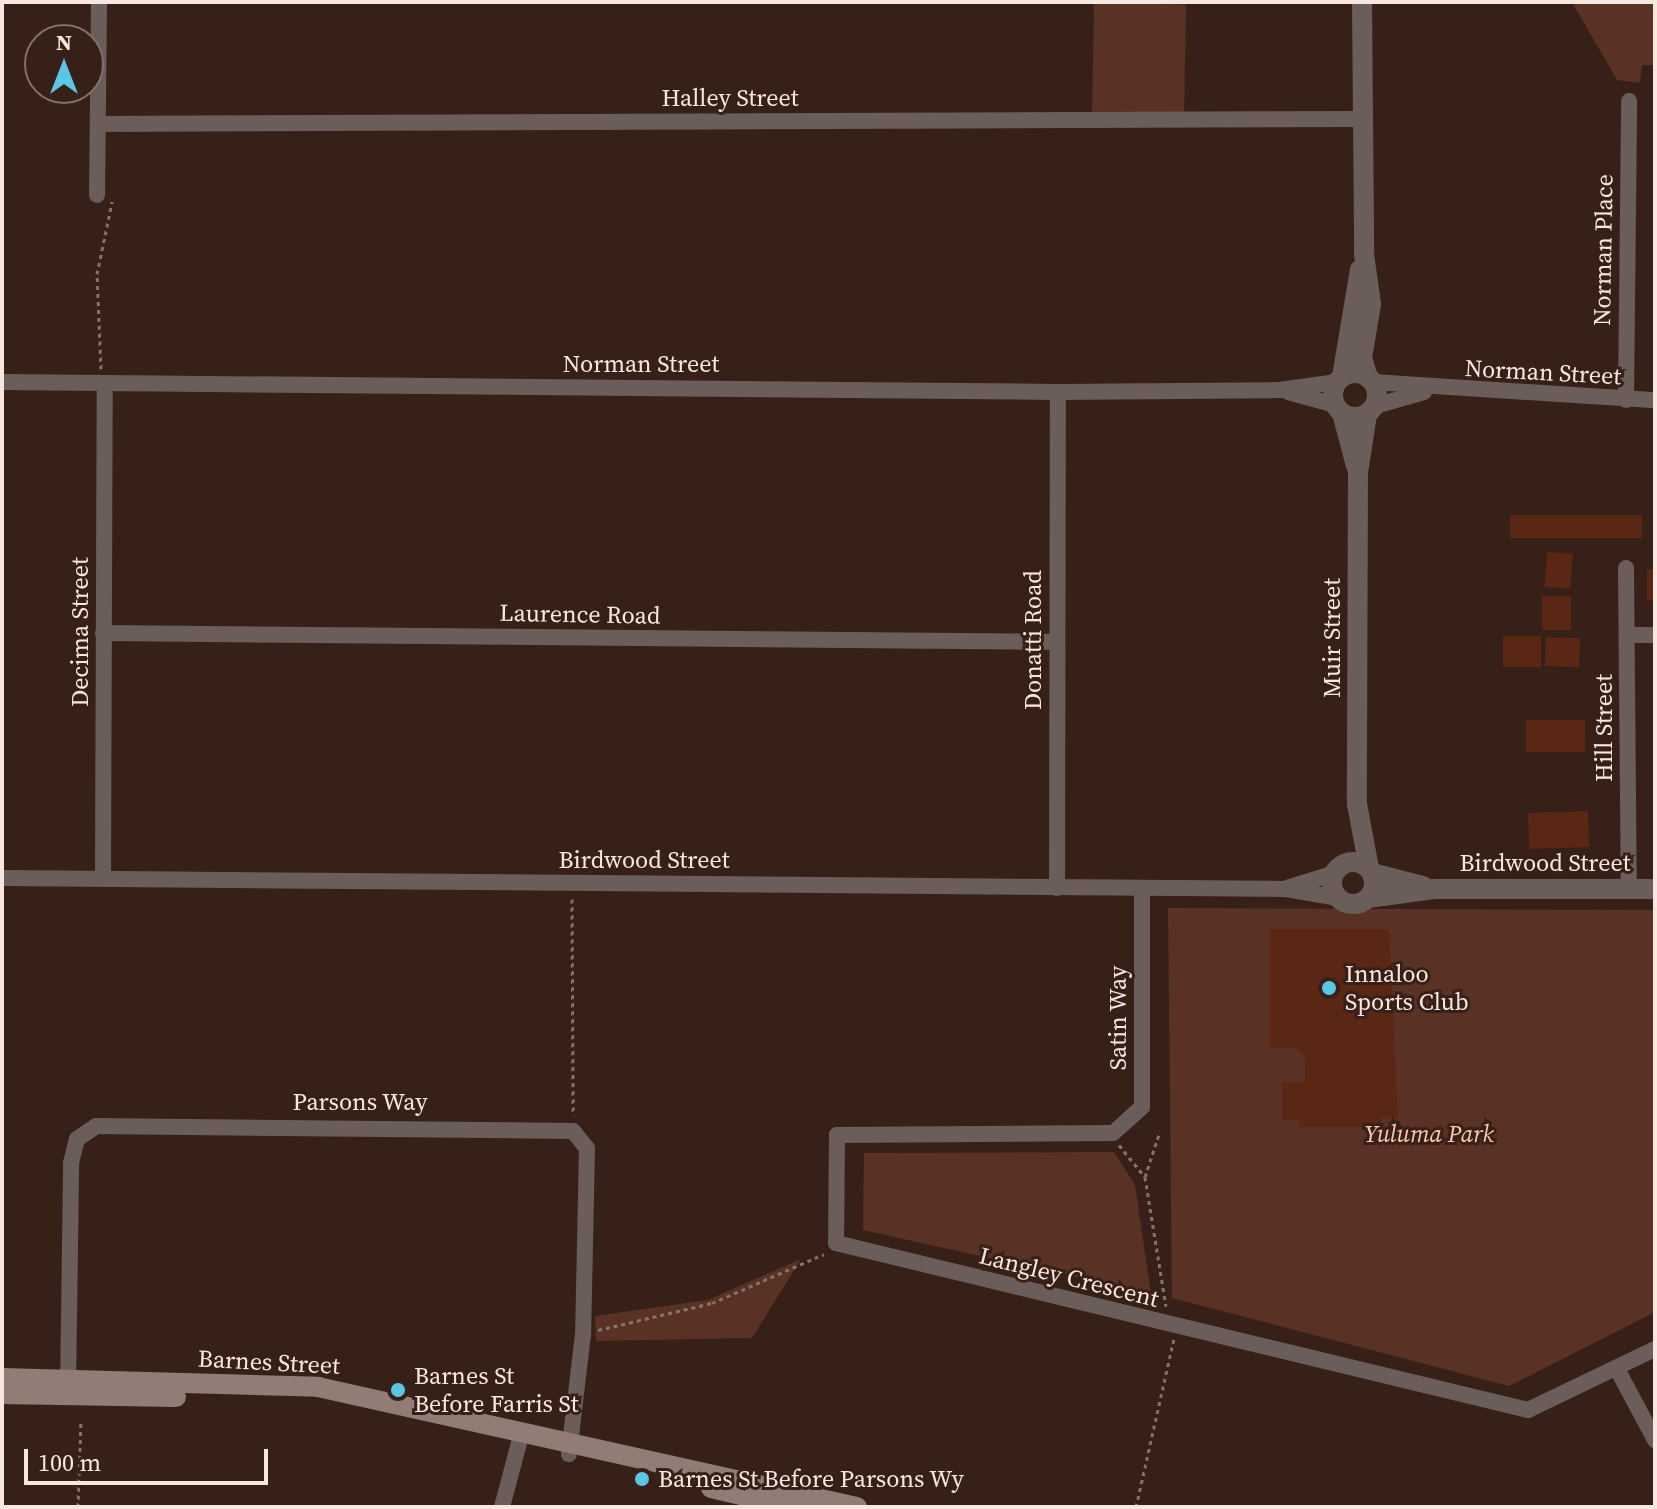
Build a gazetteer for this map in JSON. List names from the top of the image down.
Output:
{
  "streets": {
    "main road": ["Barnes Street"],
    "street": [
      "Halley Street",
      "Norman Place",
      "Norman Street",
      "Laurence Road",
      "Decima Street",
      "Muir Street",
      "Donatti Road",
      "Hill Street",
      "Birdwood Street",
      "Satin Way",
      "Parsons Way",
      "Langley Crescent"
    ]
  },
  "crossings": [
    ["Norman Place", "Norman Street"],
    ["Norman Street", "Decima Street"],
    ["Norman Street", "Muir Street"],
    ["Norman Street", "Donatti Road"],
    ["Laurence Road", "Decima Street"],
    ["Laurence Road", "Donatti Road"],
    ["Decima Street", "Birdwood Street"],
    ["Muir Street", "Birdwood Street"],
    ["Donatti Road", "Birdwood Street"],
    ["Hill Street", "Birdwood Street"],
    ["Birdwood Street", "Satin Way"],
    ["Parsons Way", "Barnes Street"]
  ],
  "parks": ["Yuluma Park"],
  "places": ["Innaloo Sports Club", "Barnes St Before Farris St", "Barnes St Before Parsons Wy"],
  "scale_bar": "100 m",
  "north": "top"
}
